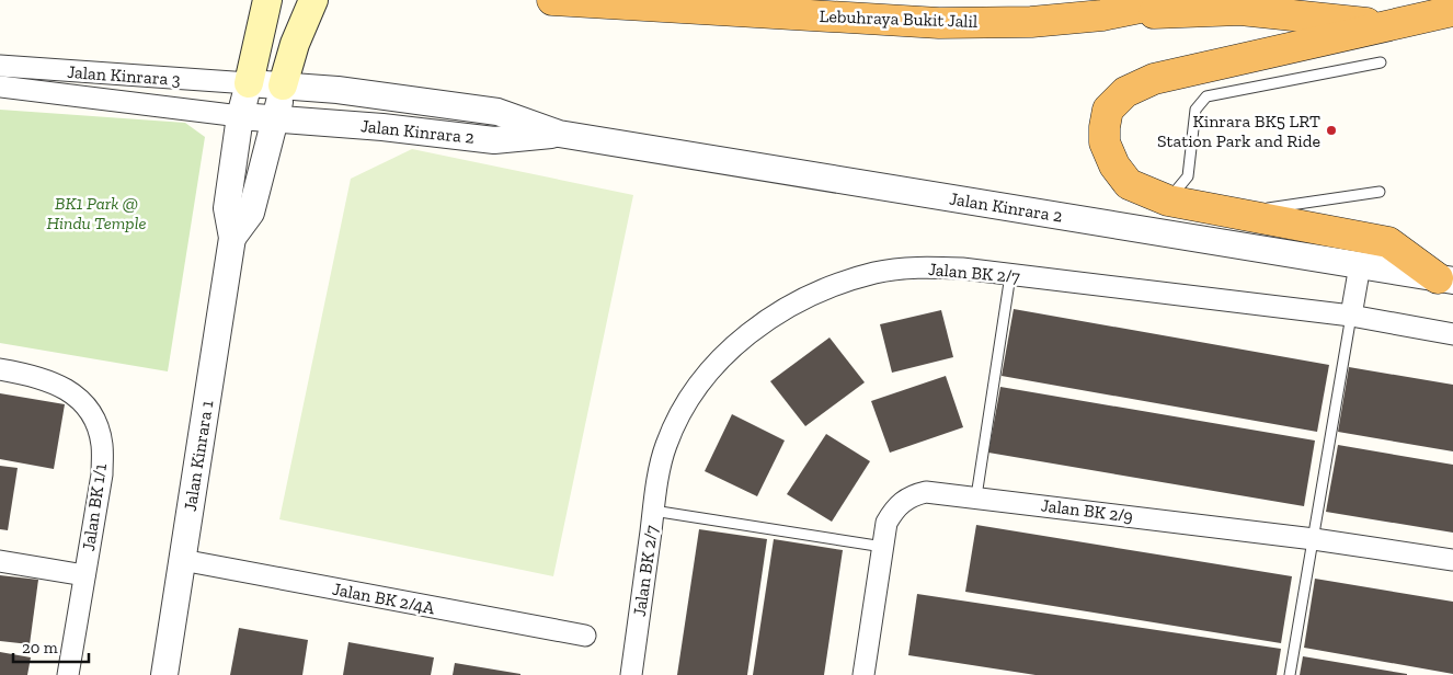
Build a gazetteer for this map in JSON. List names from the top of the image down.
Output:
{
  "streets": {
    "highway": ["Lebuhraya Bukit Jalil"],
    "street": [
      "Jalan Kinrara 3",
      "Jalan Kinrara 2",
      "Jalan BK 2/7",
      "Jalan Kinrara 1",
      "Jalan BK 1/1",
      "Jalan BK 2/9",
      "Jalan BK 2/4A"
    ]
  },
  "crossings": [
    ["Jalan Kinrara 3", "Jalan Kinrara 2"],
    ["Jalan Kinrara 3", "Jalan Kinrara 1"],
    ["Jalan Kinrara 2", "Jalan Kinrara 1"],
    ["Jalan Kinrara 1", "Jalan BK 2/4A"]
  ],
  "parks": ["BK1 Park @ Hindu Temple"],
  "places": ["Kinrara BK5 LRT Station Park and Ride"],
  "scale_bar": "20 m"
}
